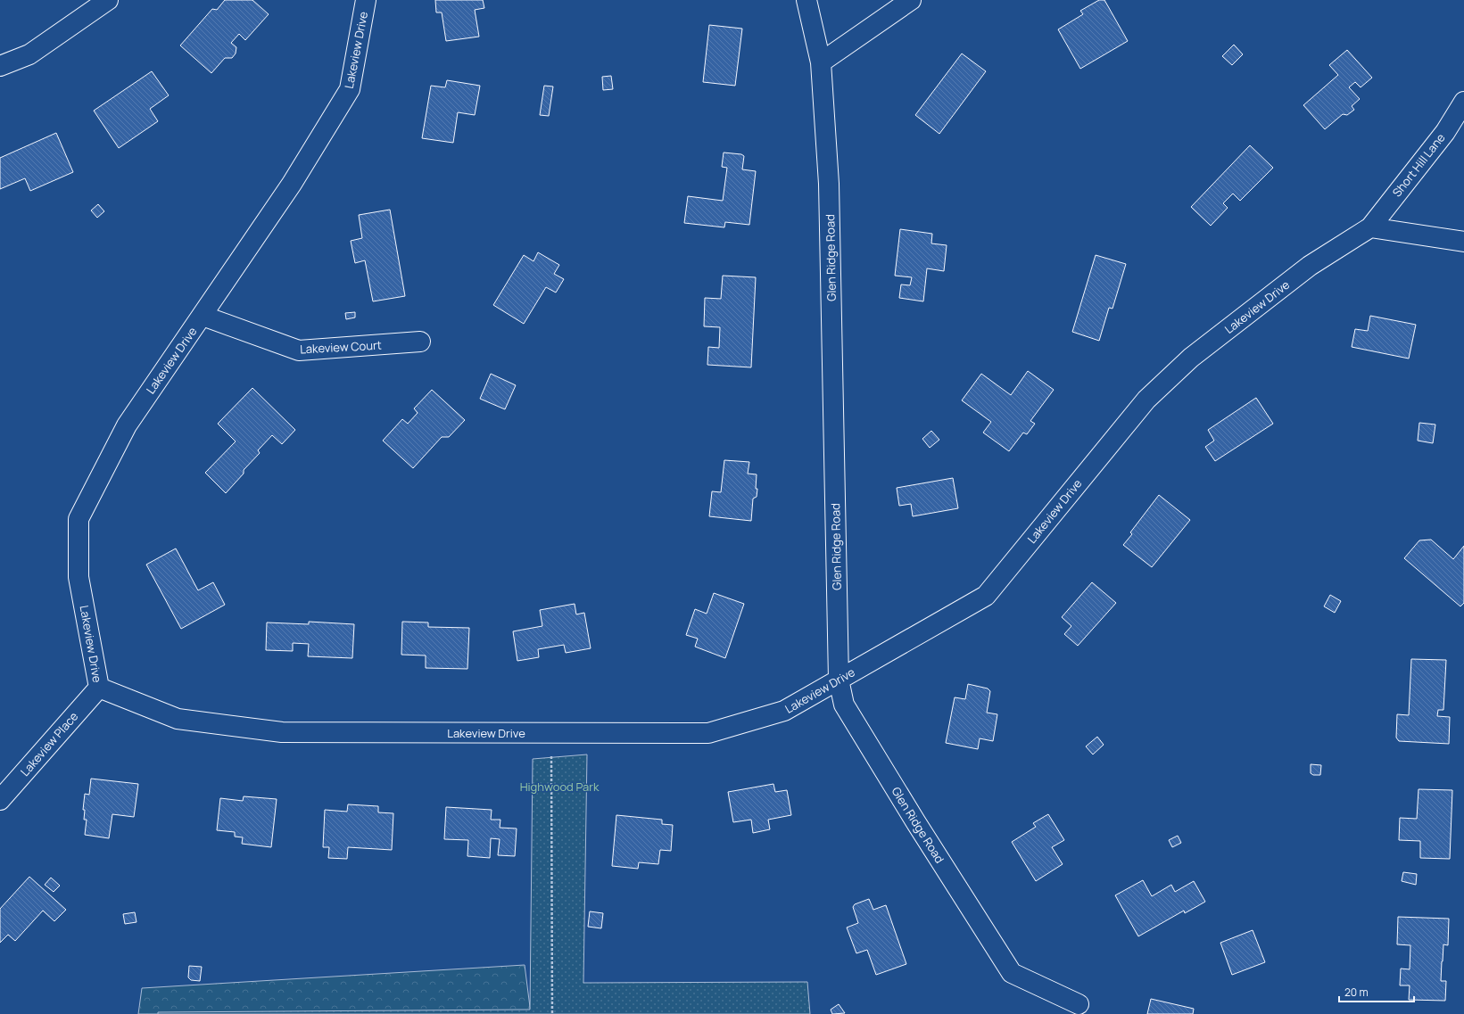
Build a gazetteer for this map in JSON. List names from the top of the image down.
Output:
{
  "streets": {
    "street": [
      "Lakeview Drive",
      "Short Hill Lane",
      "Glen Ridge Road",
      "Lakeview Court",
      "Lakeview Place"
    ]
  },
  "crossings": [
    ["Lakeview Drive", "Short Hill Lane"],
    ["Lakeview Drive", "Glen Ridge Road"],
    ["Lakeview Drive", "Lakeview Court"],
    ["Lakeview Drive", "Lakeview Place"]
  ],
  "parks": ["Highwood Park"],
  "scale_bar": "20 m"
}
